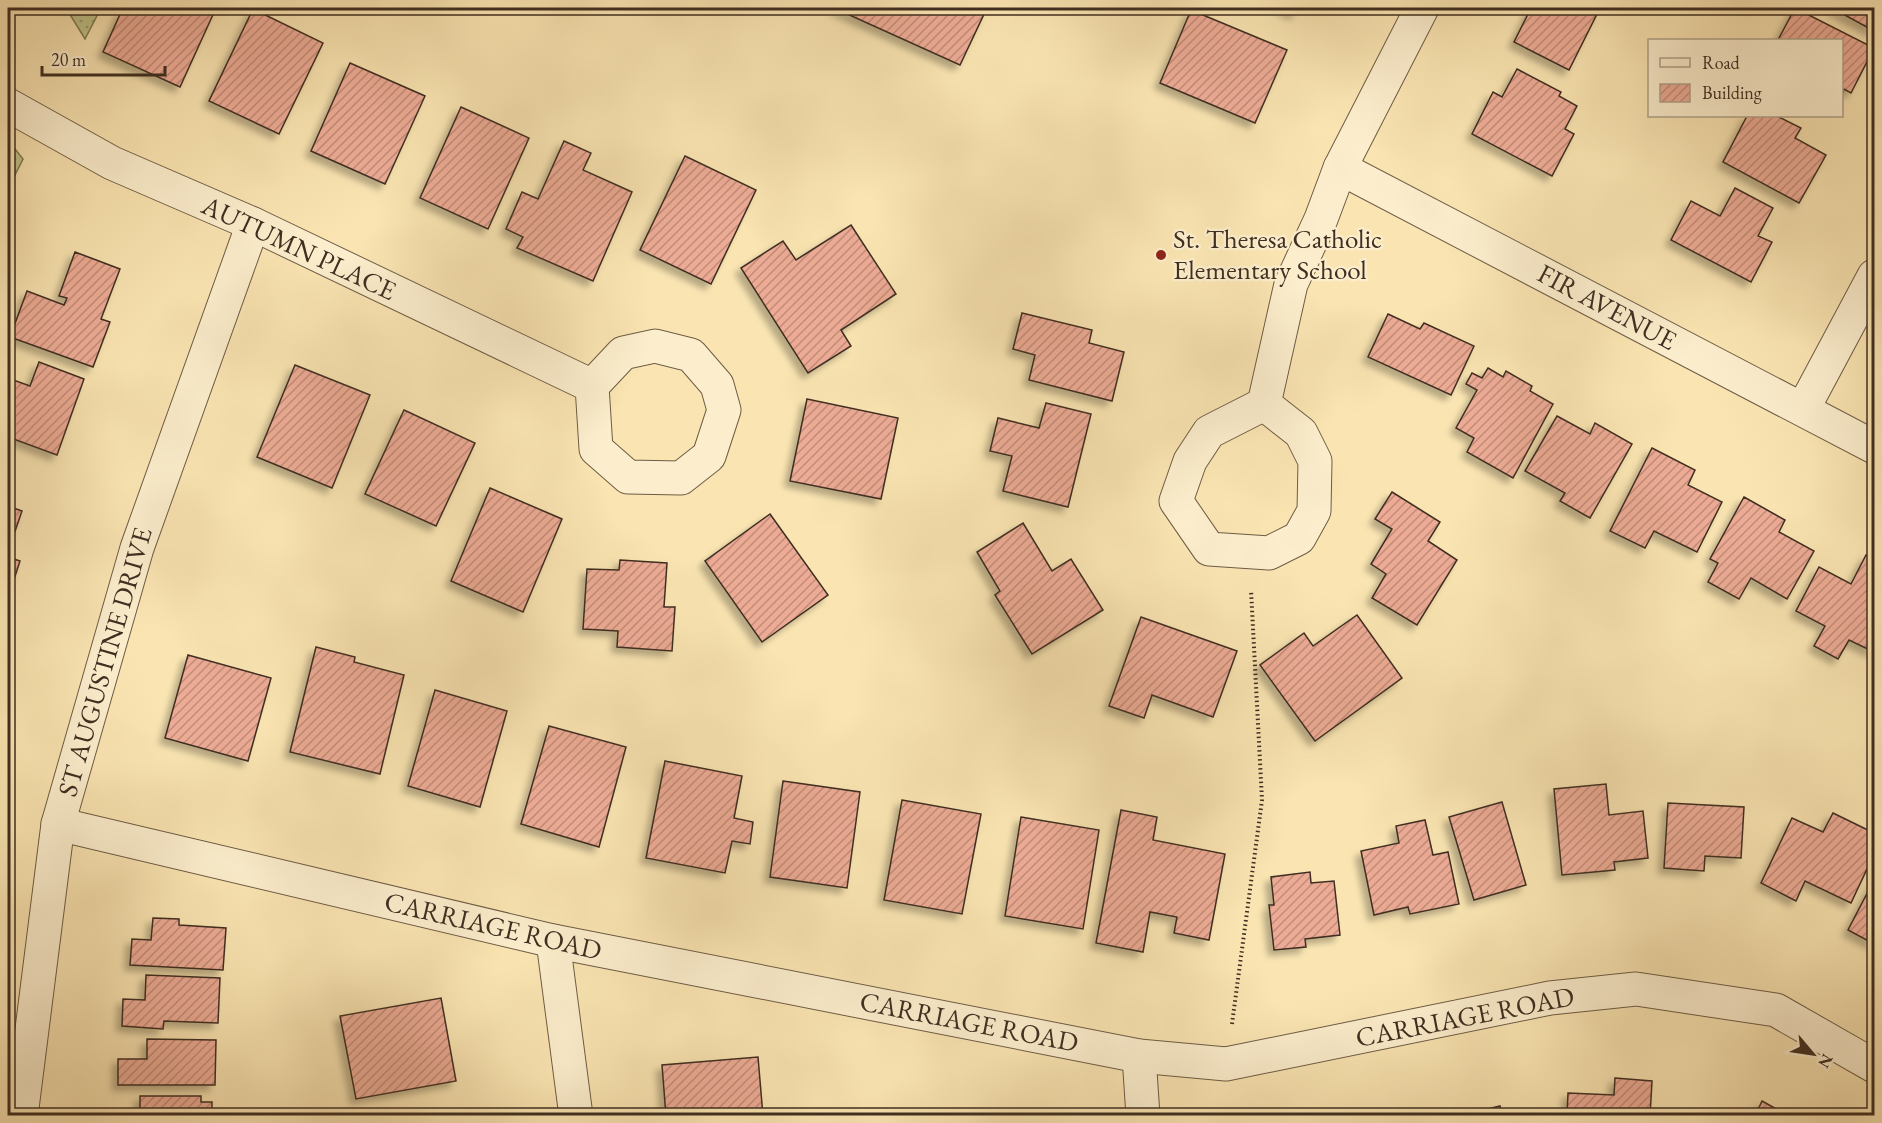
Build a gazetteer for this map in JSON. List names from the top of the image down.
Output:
{
  "streets": {
    "street": [
      "AUTUMN PLACE",
      "FIR AVENUE",
      "ST AUGUSTINE DRIVE",
      "CARRIAGE ROAD"
    ]
  },
  "crossings": [
    ["AUTUMN PLACE", "ST AUGUSTINE DRIVE"],
    ["ST AUGUSTINE DRIVE", "CARRIAGE ROAD"]
  ],
  "places": ["St. Theresa Catholic Elementary School"],
  "legend": ["Road", "Building"],
  "scale_bar": "20 m",
  "north": "bottom right"
}
